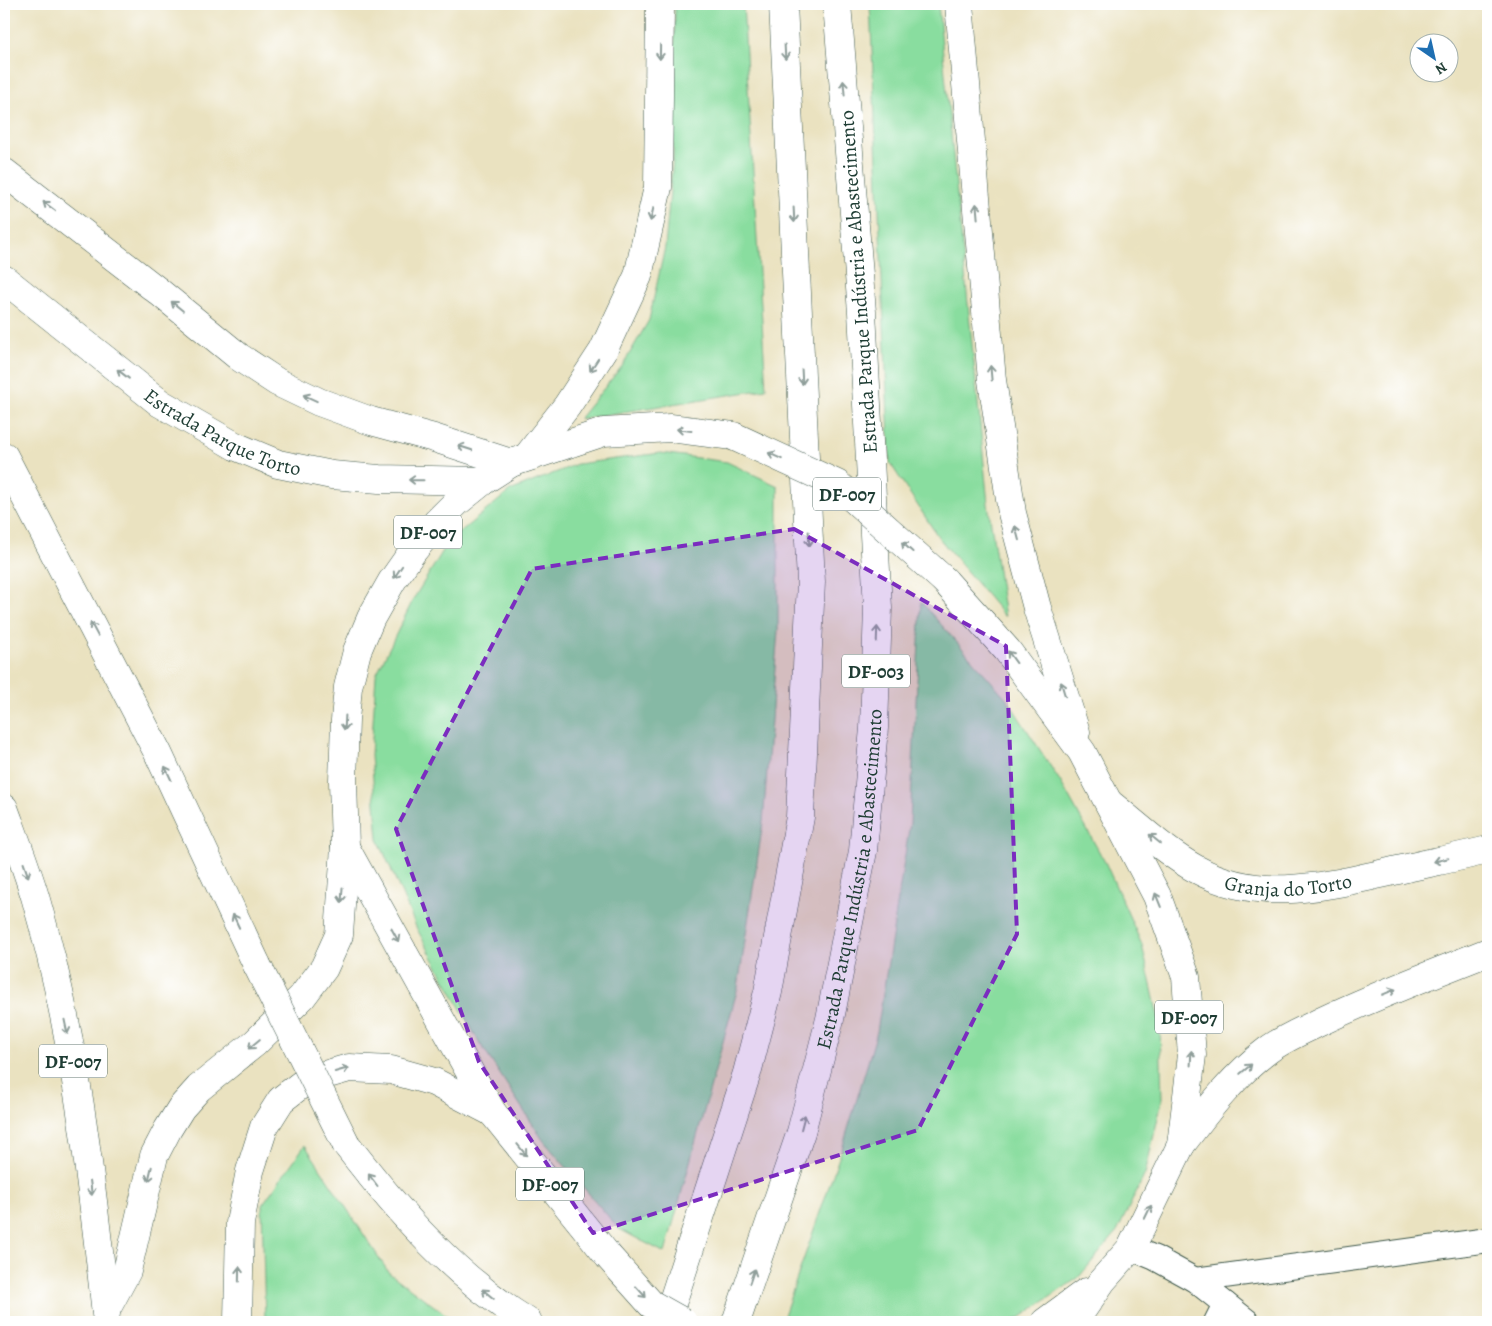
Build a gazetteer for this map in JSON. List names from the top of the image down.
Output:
{
  "streets": {
    "main road": [
      "Estrada Parque Indústria e Abastecimento",
      "Estrada Parque Torto",
      "DF-007",
      "DF-003",
      "Granja do Torto"
    ]
  },
  "crossings": [
    ["Estrada Parque Torto", "DF-007"],
    ["DF-007", "Granja do Torto"]
  ],
  "one_way": ["Granja do Torto"],
  "north": "bottom right"
}
